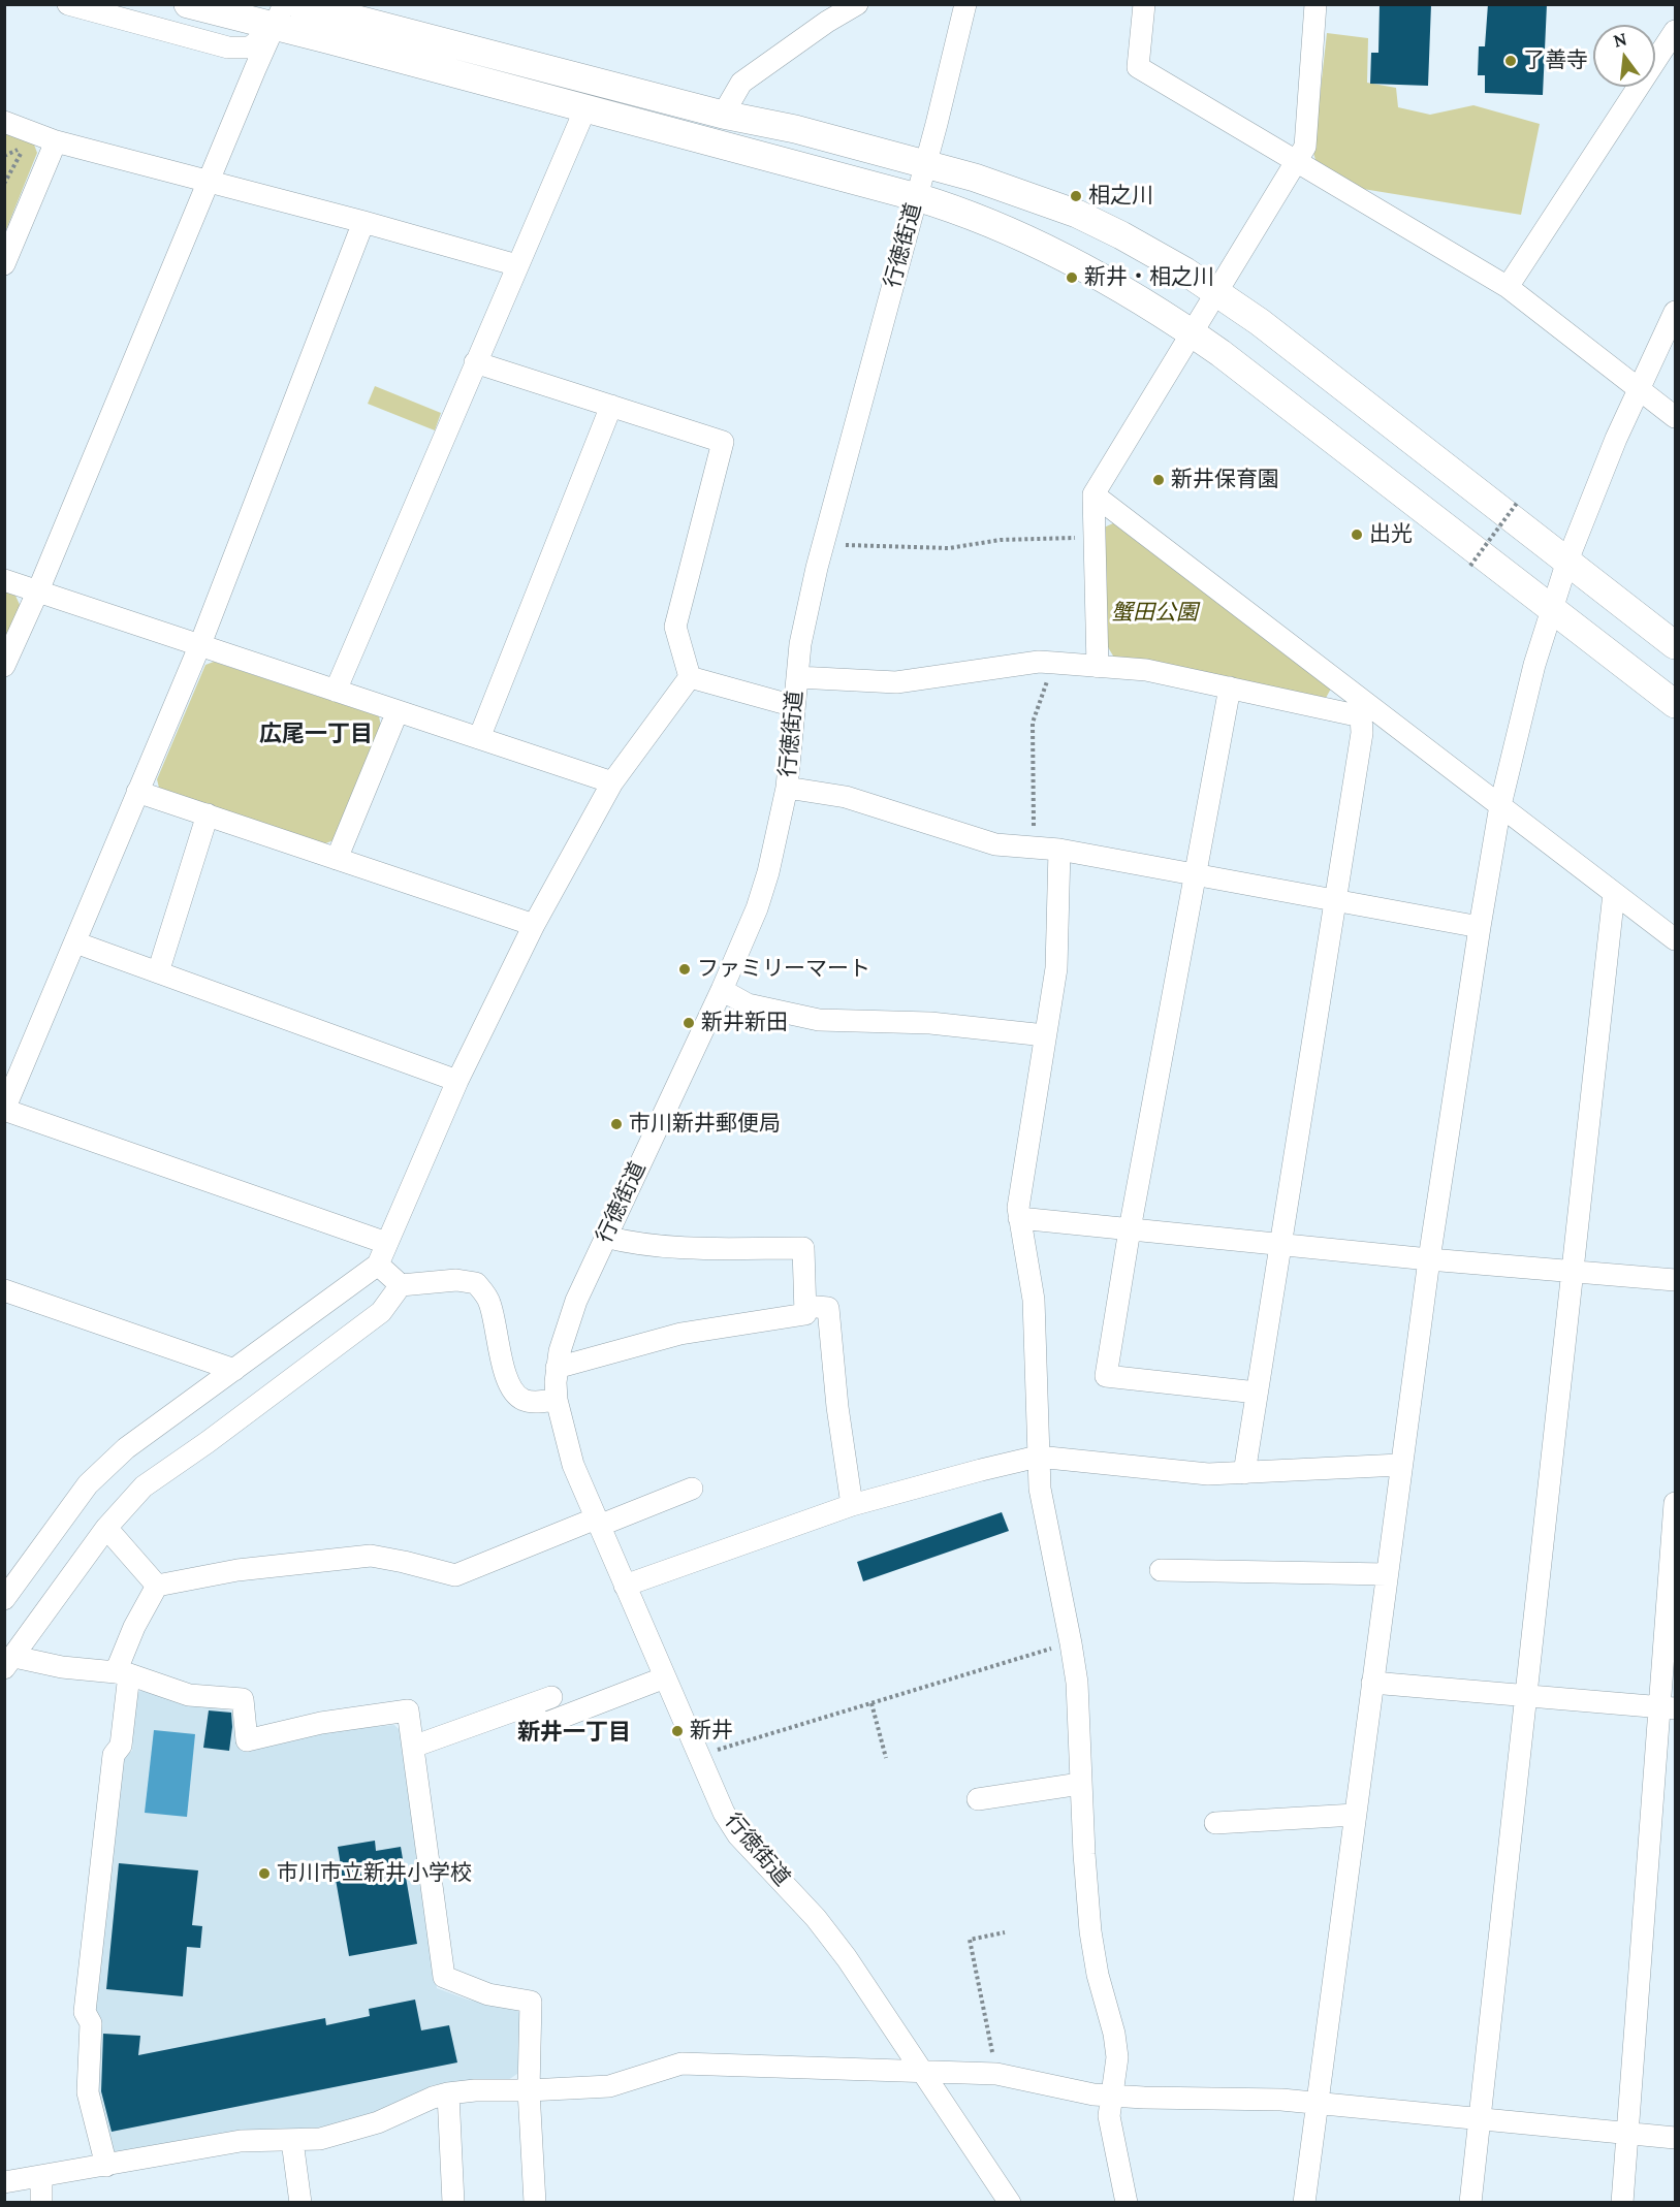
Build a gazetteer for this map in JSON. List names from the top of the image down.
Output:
{
  "streets": {
    "street": ["行徳街道"]
  },
  "districts": ["広尾一丁目", "新井一丁目"],
  "parks": ["蟹田公園"],
  "places": [
    "了善寺",
    "相之川",
    "新井・相之川",
    "新井保育園",
    "出光",
    "ファミリーマート",
    "新井新田",
    "市川新井郵便局",
    "新井",
    "市川市立新井小学校"
  ],
  "north": "top"
}
